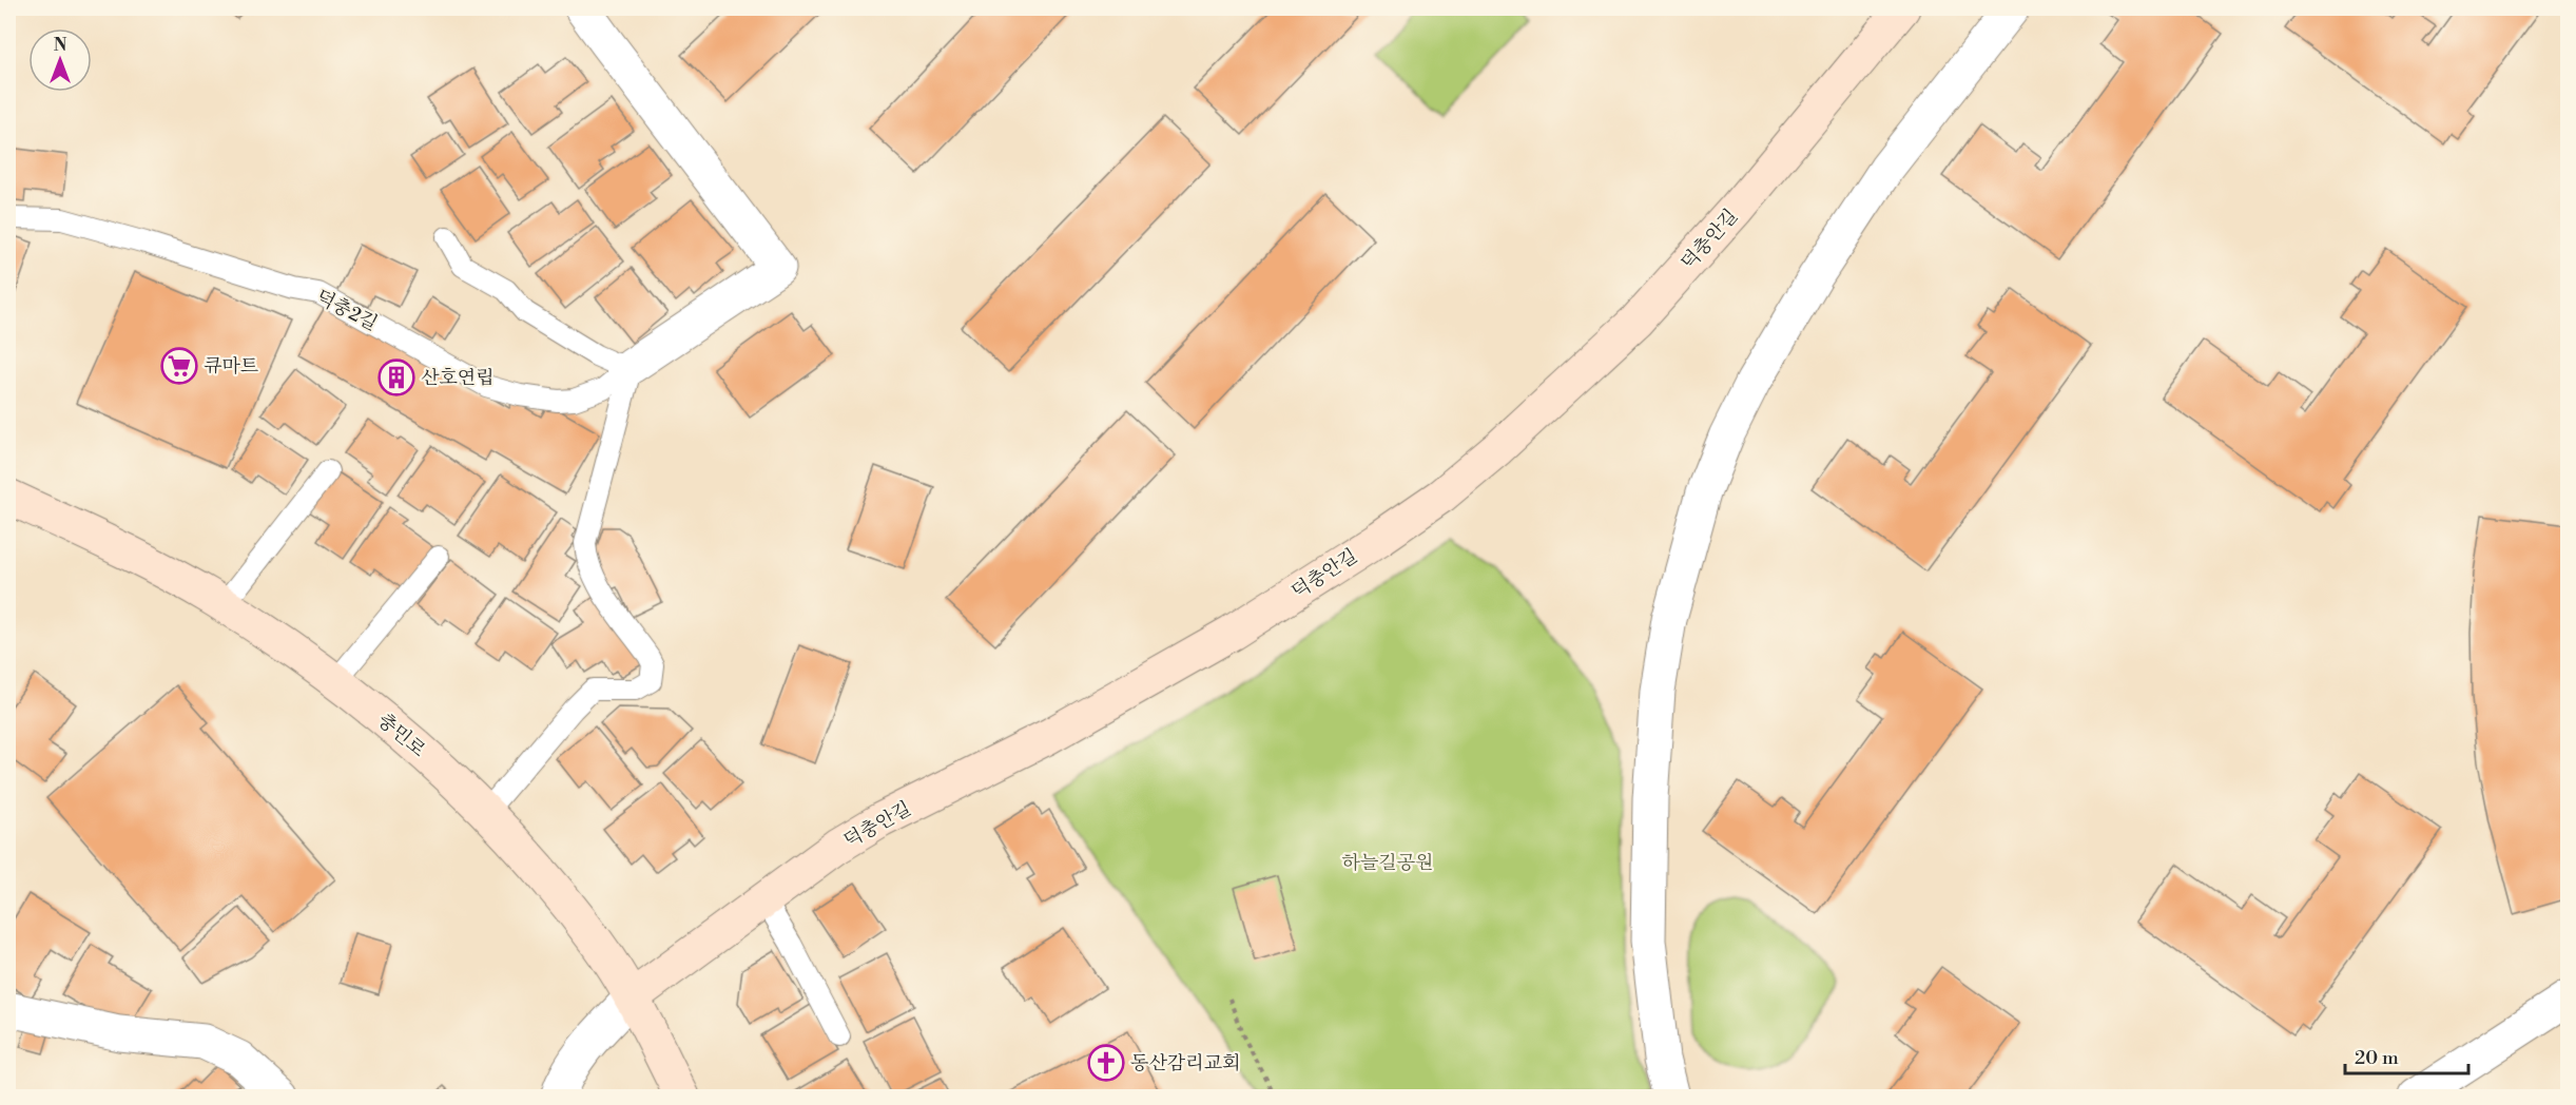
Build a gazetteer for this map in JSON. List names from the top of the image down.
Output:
{
  "streets": {
    "street": ["덕충안길", "덕충2길", "충민로"]
  },
  "crossings": [
    ["덕충안길", "충민로"]
  ],
  "parks": ["하늘길공원"],
  "places": {
    "supermarket": ["큐마트"],
    "building": ["산호연립"],
    "church": ["동산감리교회"]
  },
  "scale_bar": "20 m",
  "north": "top"
}
